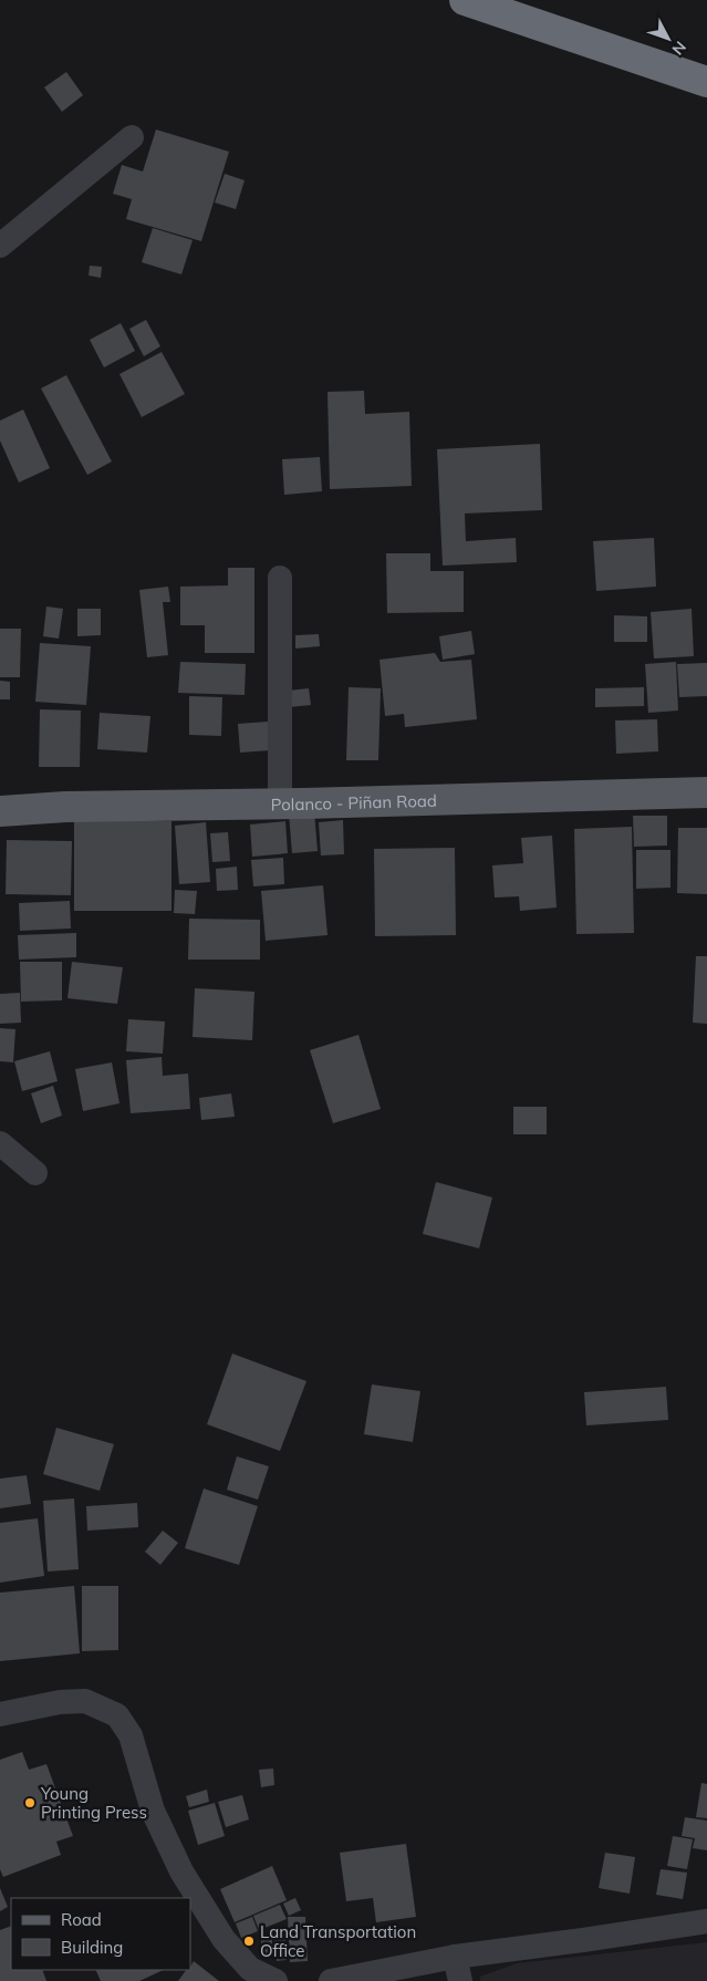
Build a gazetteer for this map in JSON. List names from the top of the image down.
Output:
{
  "streets": {
    "main road": ["Polanco - Piñan Road"]
  },
  "places": ["Young Printing Press", "Land Transportation Office"],
  "legend": ["Road", "Building"],
  "north": "bottom right"
}
